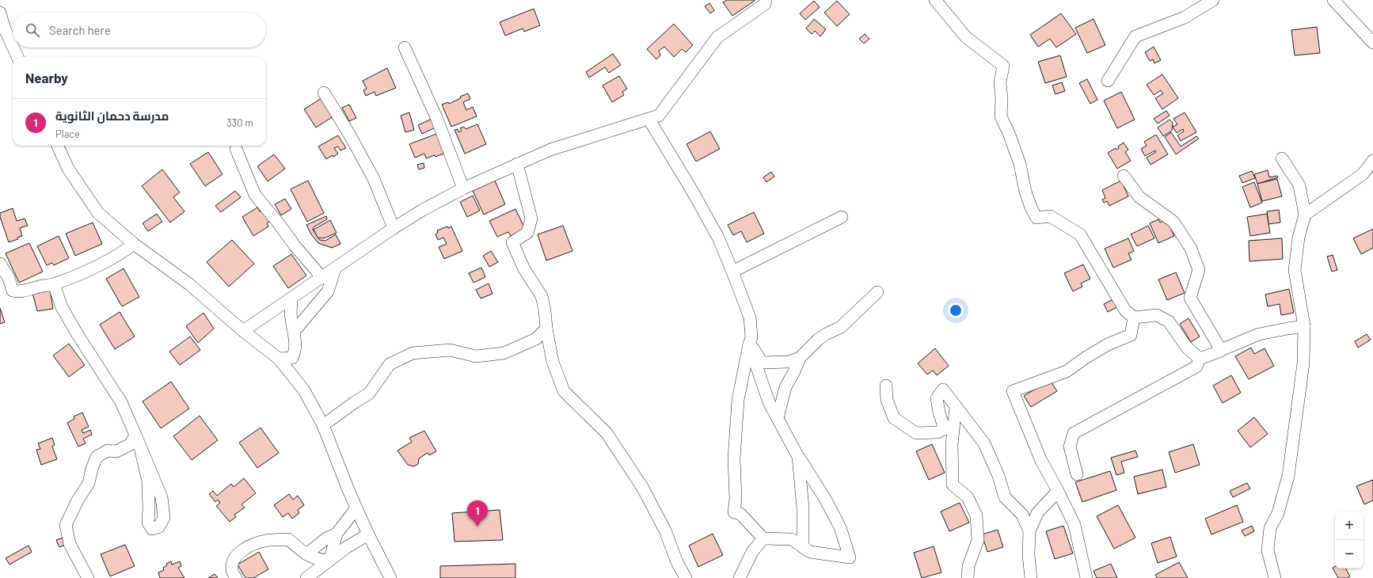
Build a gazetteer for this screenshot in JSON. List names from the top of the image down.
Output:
{
  "page": {
    "search": "Search here",
    "heading": "Nearby",
    "list": [
      {
        "mark": "1",
        "name": "مدرسة دحمان الثانوية",
        "note": "Place",
        "value": "330 m"
      }
    ],
    "pins": "1",
    "map_buttons": ["+", "−"]
  }
}
